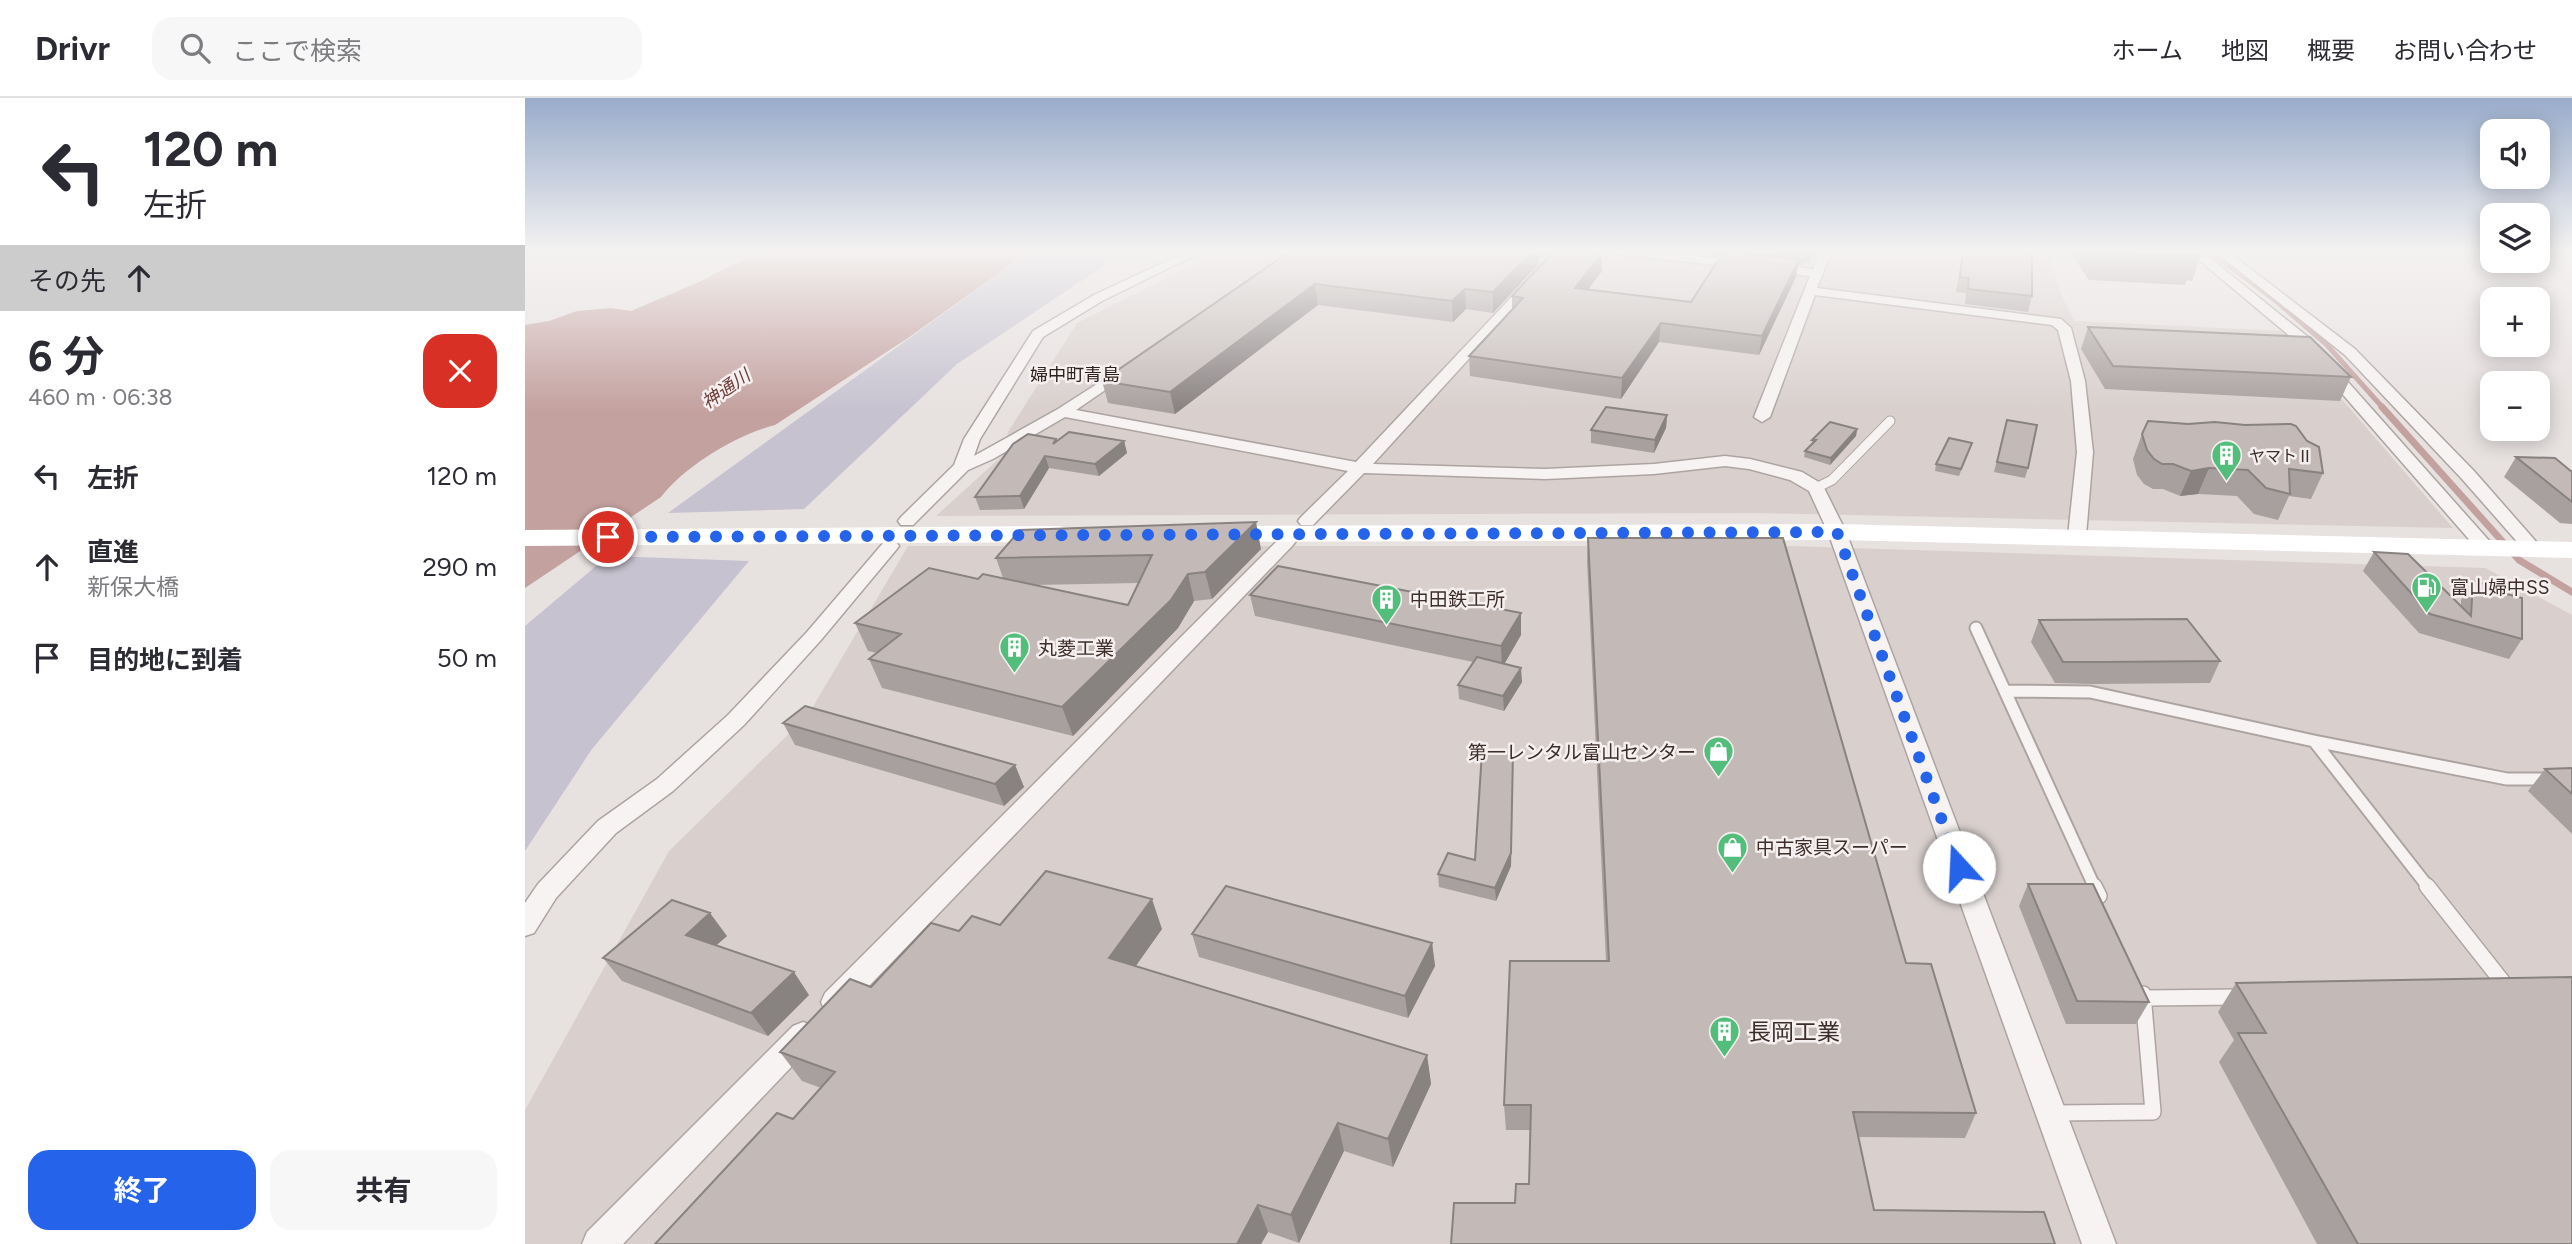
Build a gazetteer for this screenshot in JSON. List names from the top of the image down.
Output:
{
  "districts": ["婦中町青島"],
  "water": ["神通川"],
  "places": {
    "building": [
      "ヤマトⅡ",
      "中田鉄工所",
      "丸菱工業",
      "長岡工業"
    ],
    "fuel station": ["富山婦中SS"],
    "shop": ["第一レンタル富山センター", "中古家具スーパー"]
  },
  "page": {
    "header": "Drivr",
    "search": "ここで検索",
    "nav": [
      "ホーム",
      "地図",
      "概要",
      "お問い合わせ"
    ],
    "turn": ["120 m", "左折"],
    "map_buttons": ["+", "−"],
    "then": "その先",
    "heading": ["6 分", "460 m · 06:38"],
    "list": [
      {
        "name": "左折",
        "value": "120 m"
      },
      {
        "name": "直進",
        "note": "新保大橋",
        "value": "290 m"
      },
      {
        "name": "目的地に到着",
        "value": "50 m"
      }
    ],
    "buttons": ["終了", "共有"]
  }
}
